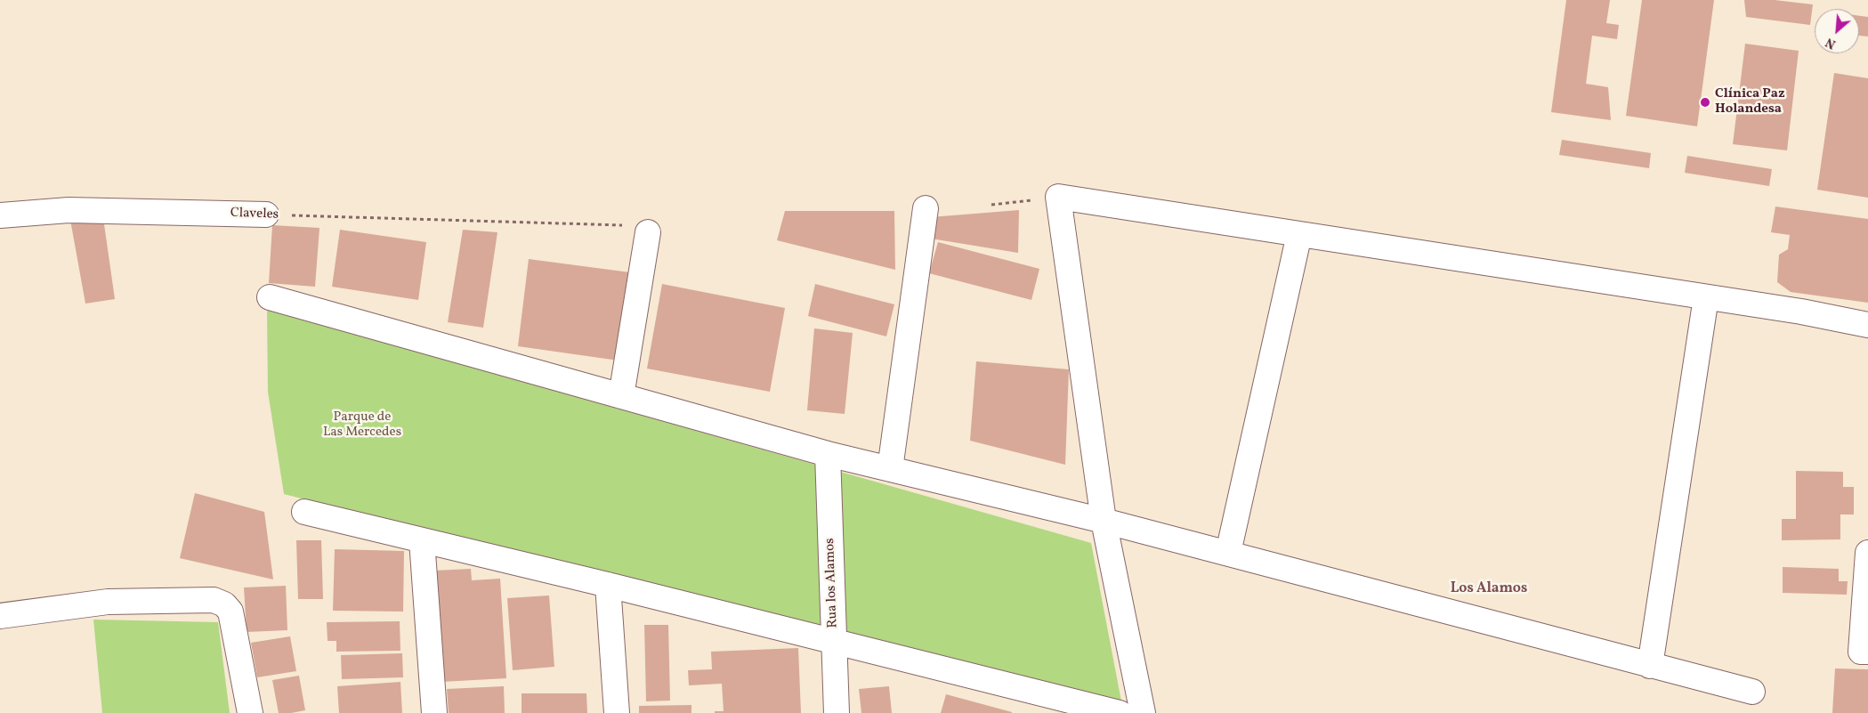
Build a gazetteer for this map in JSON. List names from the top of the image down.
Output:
{
  "streets": {
    "street": ["Claveles", "Rua los Alamos"]
  },
  "districts": ["Los Alamos"],
  "parks": ["Parque de Las Mercedes"],
  "places": ["Clínica Paz Holandesa"],
  "north": "bottom left"
}
